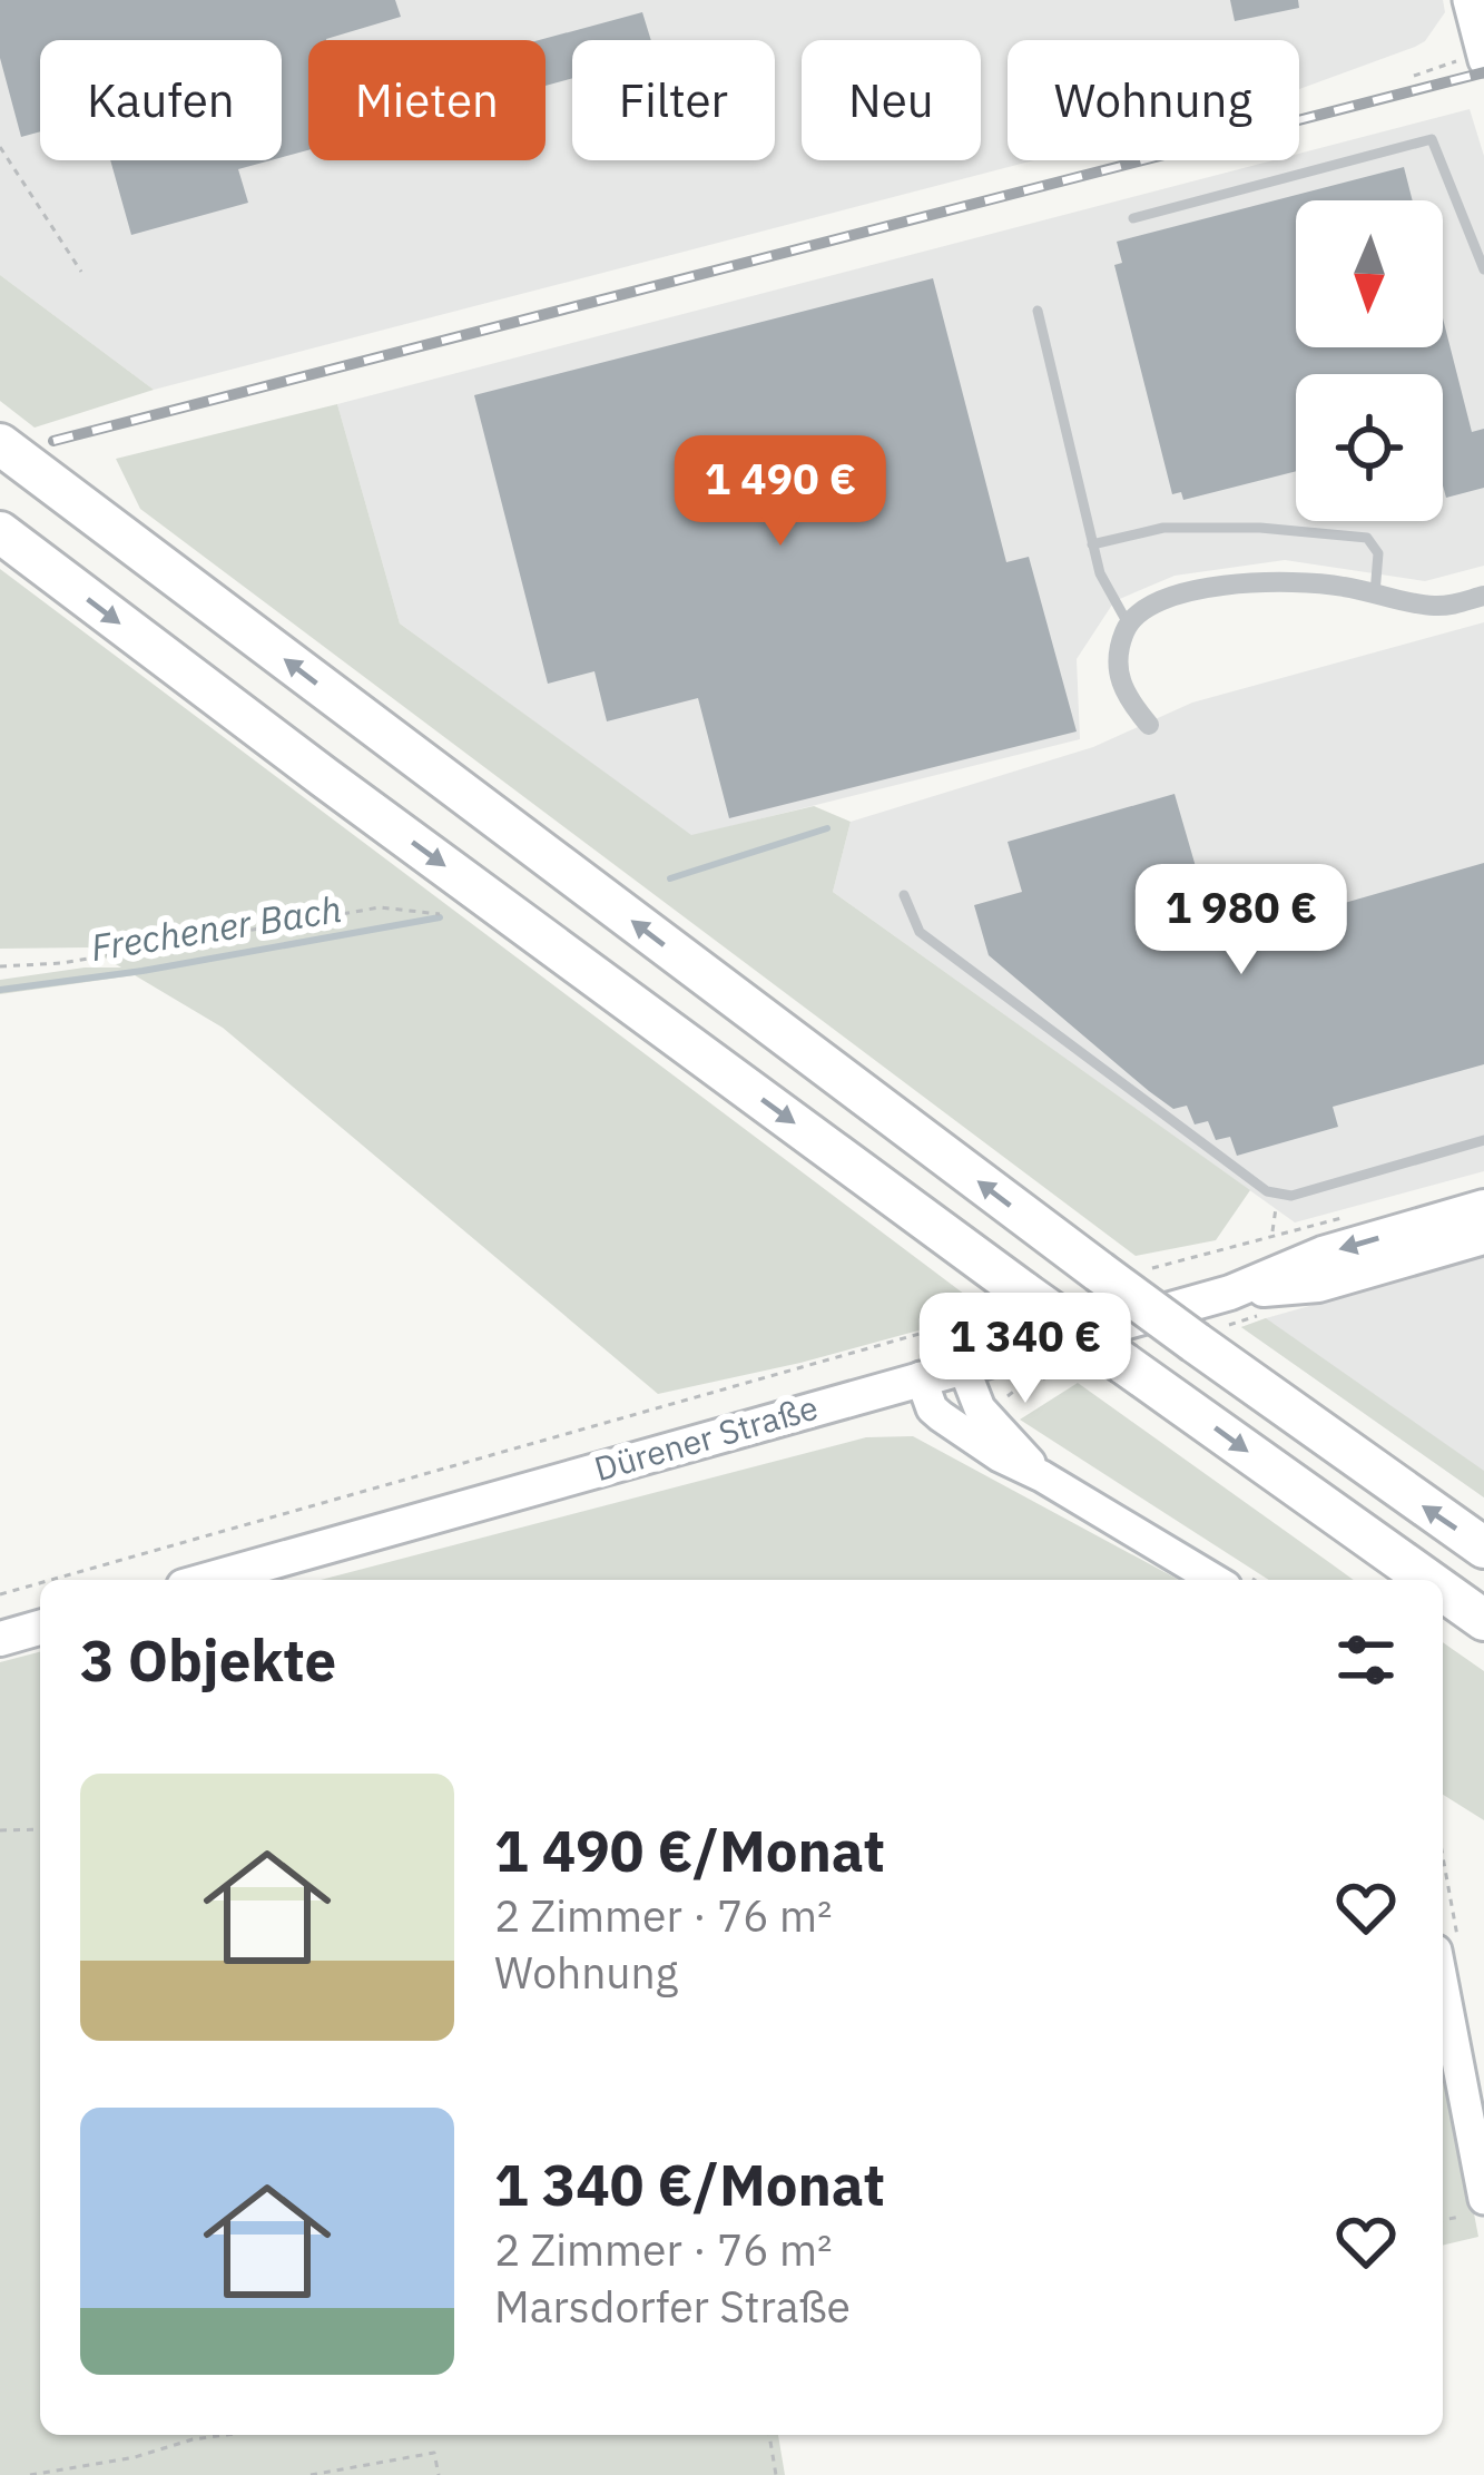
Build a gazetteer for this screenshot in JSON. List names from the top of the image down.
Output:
{
  "streets": {
    "main road": ["Dürener Straße"]
  },
  "water": ["Frechener Bach"],
  "north": "bottom",
  "page": {
    "chip": [
      "Kaufen",
      "Mieten",
      "Filter",
      "Neu",
      "Wohnung"
    ],
    "price": ["1 490 €", "1 980 €", "1 340 €"],
    "heading": "3 Objekte",
    "list": [
      {
        "name": "1 490 €/Monat",
        "note": "2 Zimmer · 76 m² · Wohnung"
      },
      {
        "name": "1 340 €/Monat",
        "note": "2 Zimmer · 76 m² · Marsdorfer Straße"
      }
    ]
  }
}
